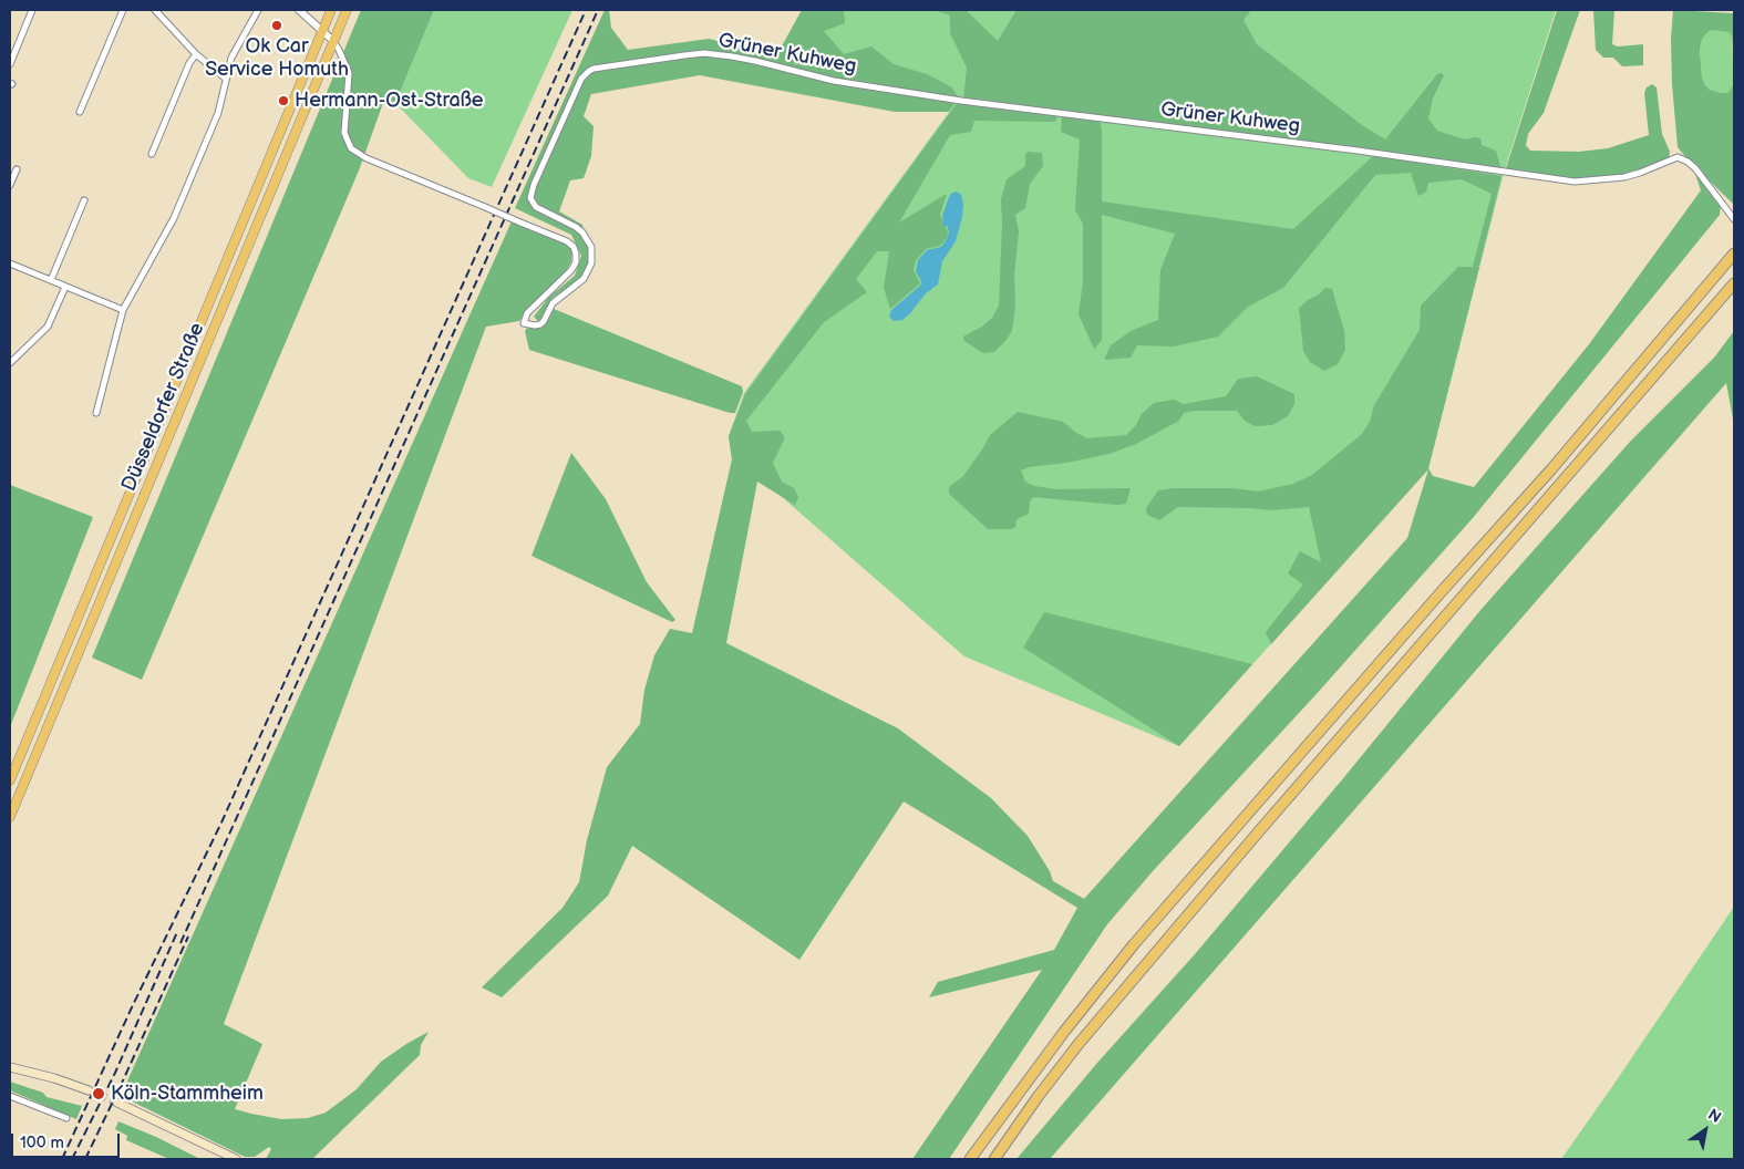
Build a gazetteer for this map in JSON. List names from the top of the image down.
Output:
{
  "streets": {
    "main road": ["Düsseldorfer Straße"],
    "street": ["Grüner Kuhweg"]
  },
  "crossings": [
    ["Grüner Kuhweg", "Düsseldorfer Straße"]
  ],
  "places": ["Ok Car Service Homuth", "Hermann-Ost-Straße", "Köln-Stammheim"],
  "scale_bar": "100 m",
  "north": "top right"
}
